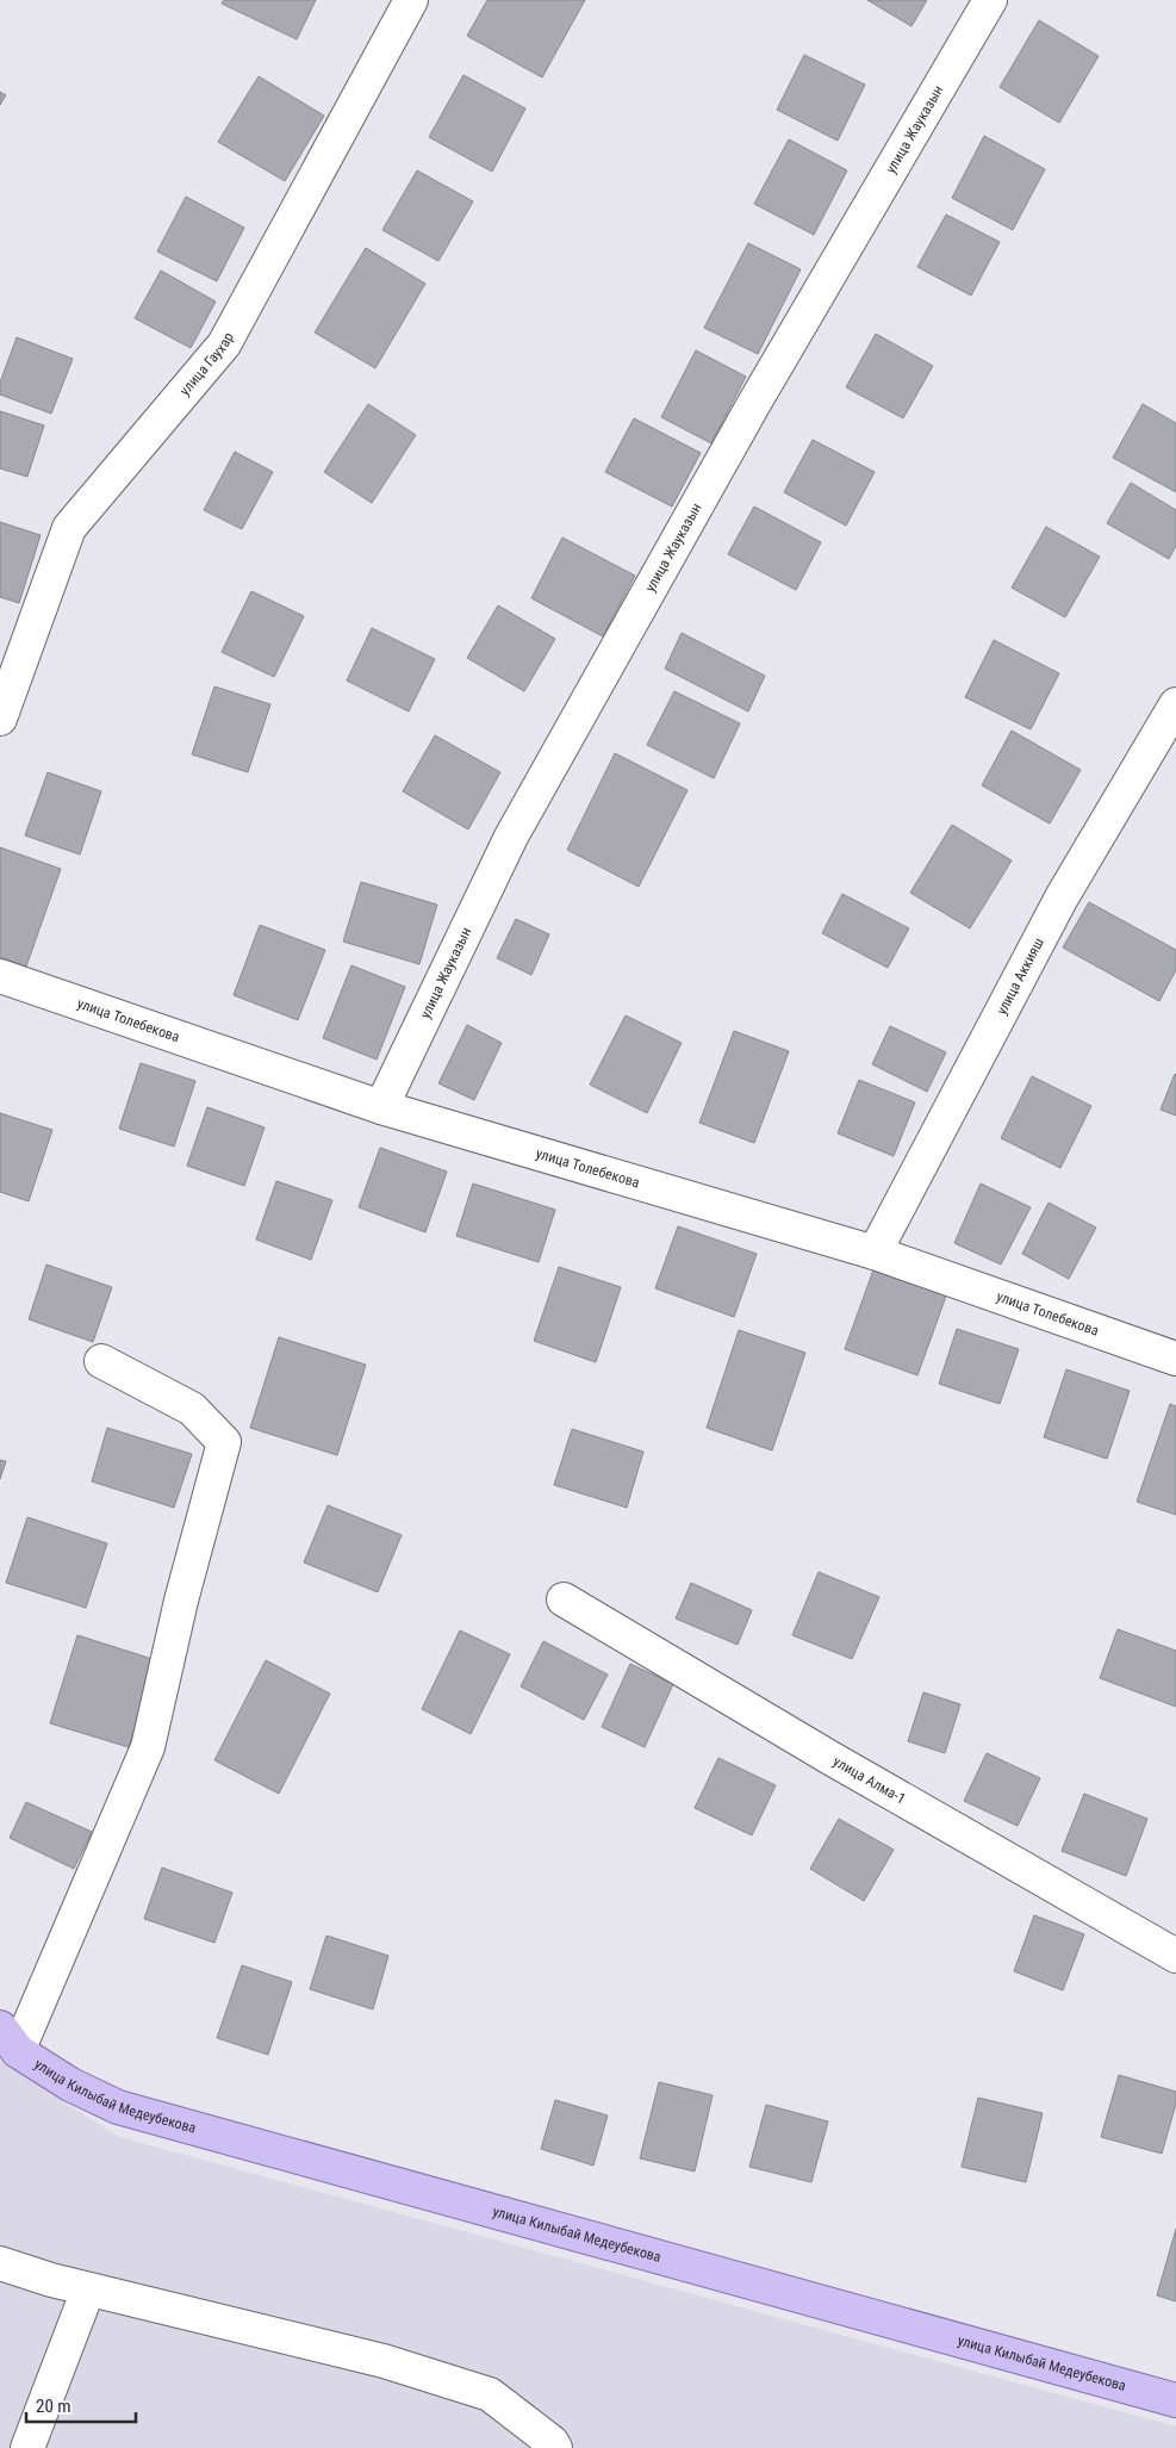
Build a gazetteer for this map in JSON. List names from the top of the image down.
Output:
{
  "streets": {
    "main road": ["улица Килыбай Медеубекова"],
    "street": [
      "улица Жауказын",
      "улица Гаухар",
      "улица Аккияш",
      "улица Толебекова",
      "улица Алма-1"
    ]
  },
  "crossings": [
    ["улица Жауказын", "улица Толебекова"],
    ["улица Аккияш", "улица Толебекова"]
  ],
  "scale_bar": "20 m"
}
